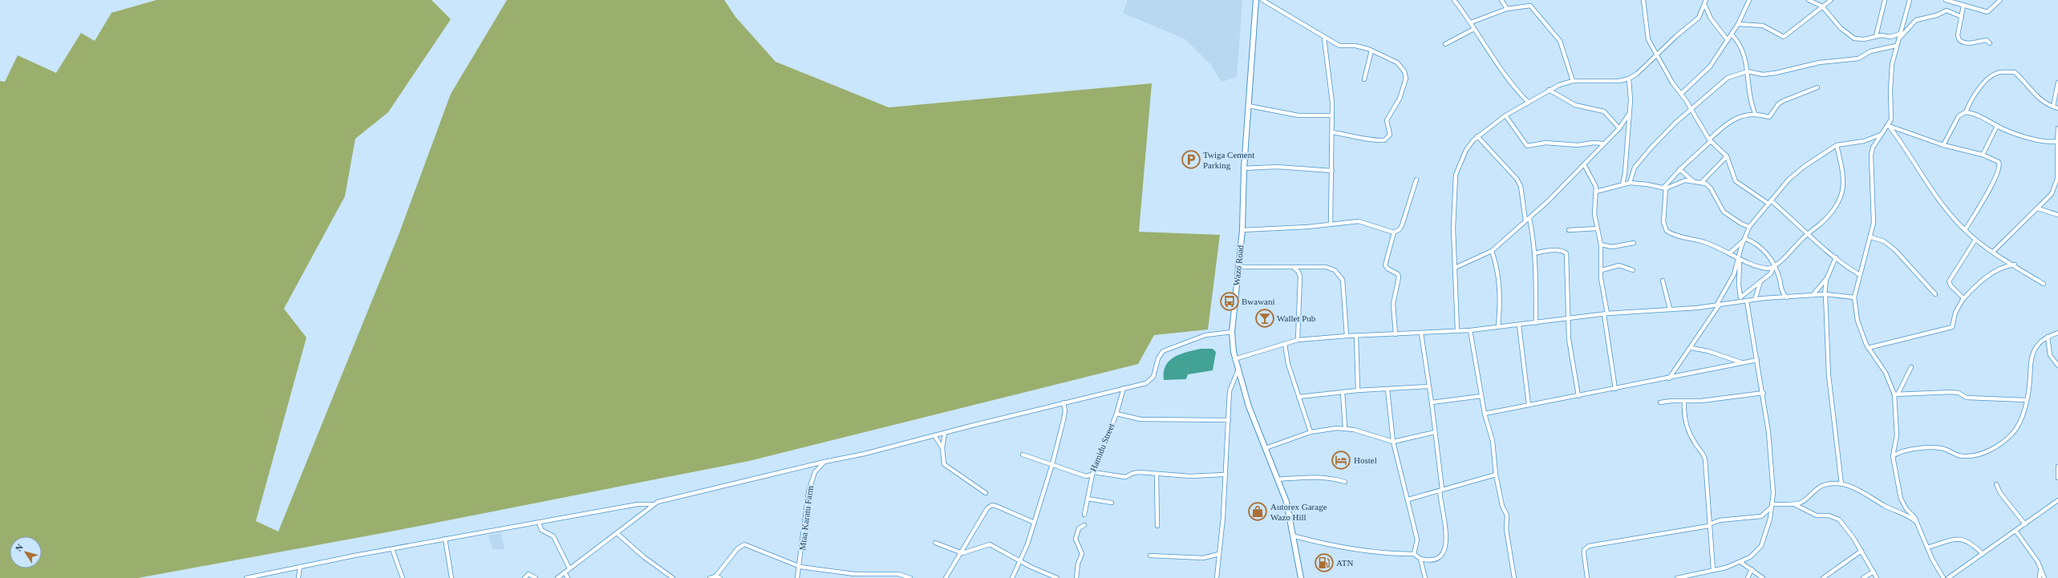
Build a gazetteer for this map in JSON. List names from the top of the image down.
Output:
{
  "streets": {
    "main road": ["Wazo Road"],
    "street": ["Hamidu Street", "Mtaa Karatu Farm"]
  },
  "places": {
    "parking": ["Twiga Cement Parking"],
    "bus stop": ["Bwawani"],
    "bar": ["Wallet Pub"],
    "hotel": ["Hostel"],
    "shop": ["Autorex Garage Wazo Hill"],
    "fuel station": ["ATN"]
  },
  "north": "top left"
}
